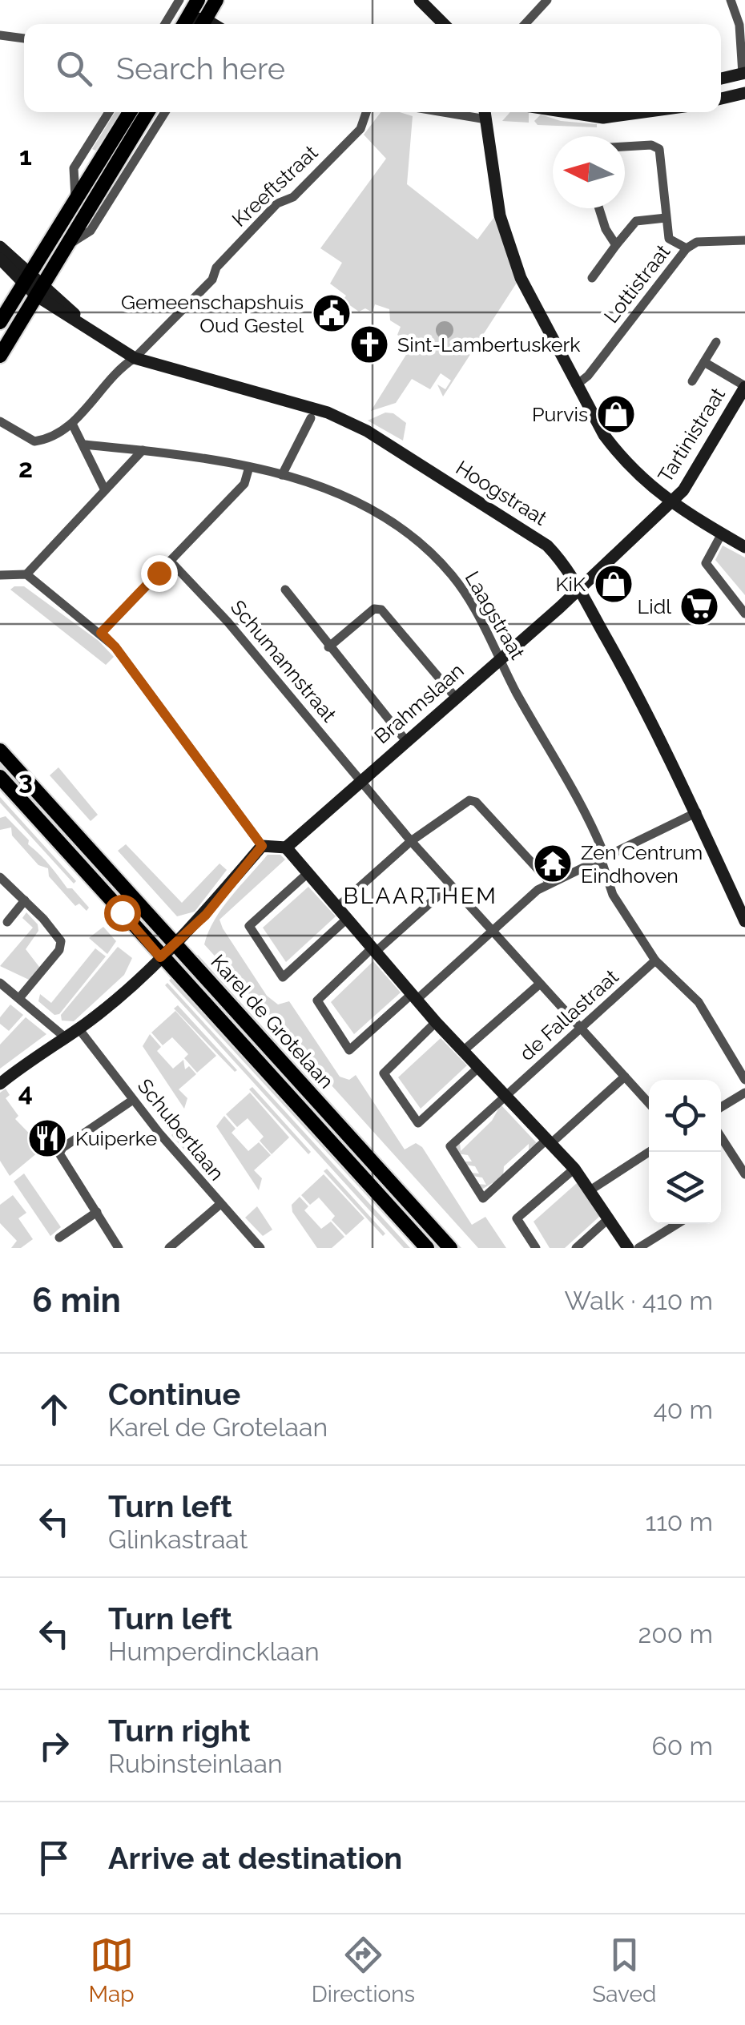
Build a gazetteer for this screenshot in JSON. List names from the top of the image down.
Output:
{
  "streets": {
    "main road": ["Karel de Grotelaan"],
    "street": [
      "Kreeftstraat",
      "Lottistraat",
      "Tartinistraat",
      "Hoogstraat",
      "Laagstraat",
      "Schumannstraat",
      "Brahmslaan",
      "de Fallastraat",
      "Schubertlaan"
    ]
  },
  "crossings": [
    ["Kreeftstraat", "Hoogstraat"],
    ["Tartinistraat", "Hoogstraat"],
    ["Tartinistraat", "Brahmslaan"],
    ["Hoogstraat", "Brahmslaan"],
    ["Laagstraat", "Brahmslaan"],
    ["Laagstraat", "de Fallastraat"],
    ["Schumannstraat", "Brahmslaan"],
    ["Schumannstraat", "de Fallastraat"]
  ],
  "districts": ["BLAARTHEM"],
  "places": {
    "public building": ["Gemeenschapshuis Oud Gestel"],
    "church": ["Sint-Lambertuskerk"],
    "shop": ["Purvis", "KiK"],
    "supermarket": ["Lidl"],
    "temple": ["Zen Centrum Eindhoven"],
    "restaurant": ["Kuiperke"]
  },
  "north": "left",
  "page": {
    "search": "Search here",
    "heading": ["6 min", "Walk · 410 m"],
    "list": [
      ["Continue", "Karel de Grotelaan", "40 m"],
      ["Turn left", "Glinkastraat", "110 m"],
      ["Turn left", "Humperdincklaan", "200 m"],
      ["Turn right", "Rubinsteinlaan", "60 m"],
      "Arrive at destination"
    ],
    "nav": ["Map", "Directions", "Saved"]
  },
  "grid": {
    "rows": [
      "1",
      "2",
      "3",
      "4"
    ]
  }
}
